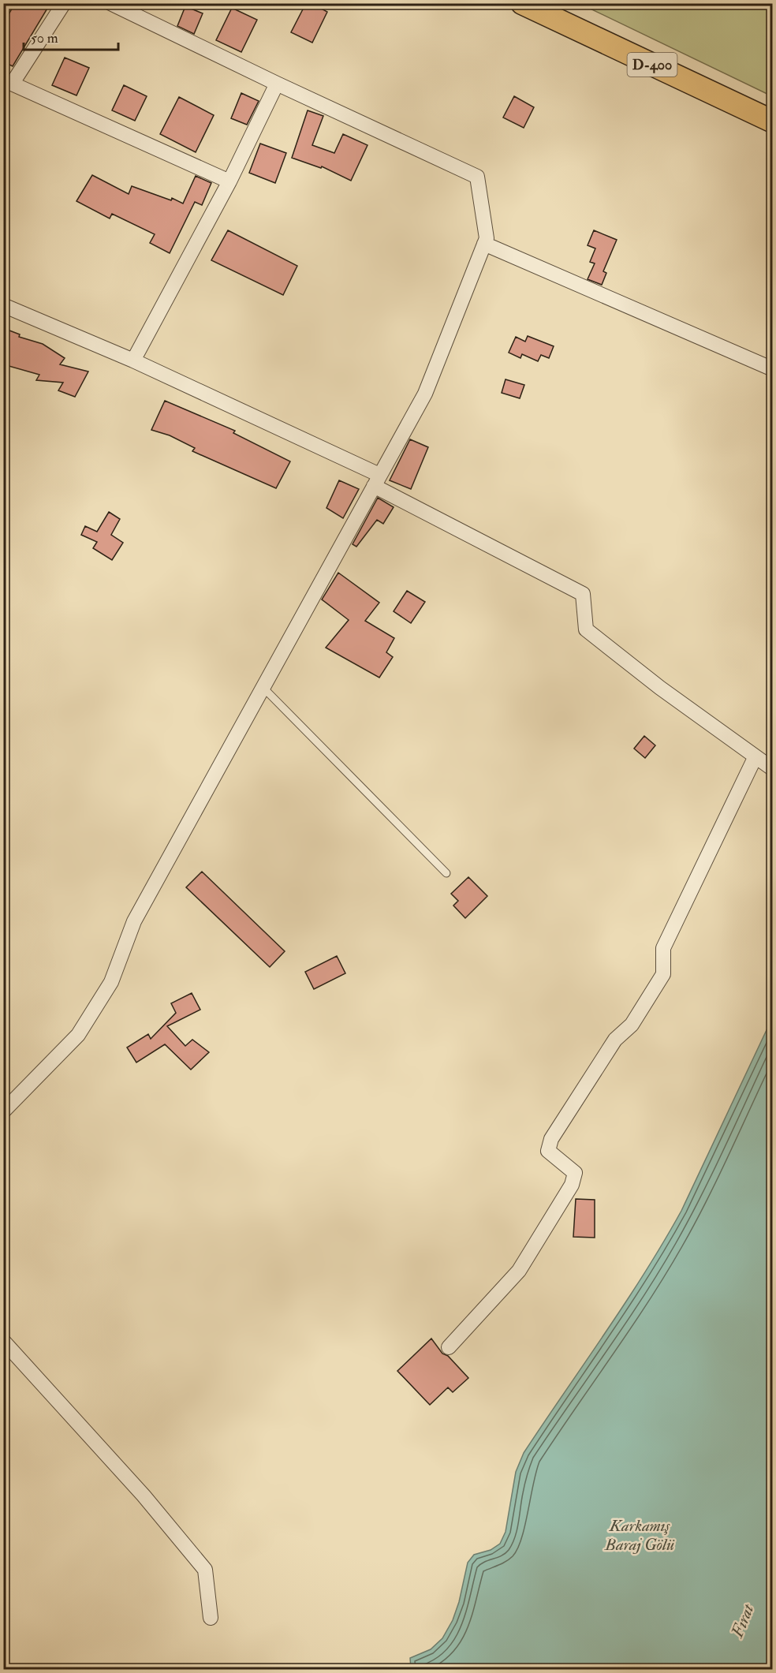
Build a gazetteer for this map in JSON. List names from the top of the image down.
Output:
{
  "streets": {
    "main road": ["D-400"]
  },
  "water": ["Karkamış Baraj Gölü", "Fırat"],
  "scale_bar": "50 m"
}
